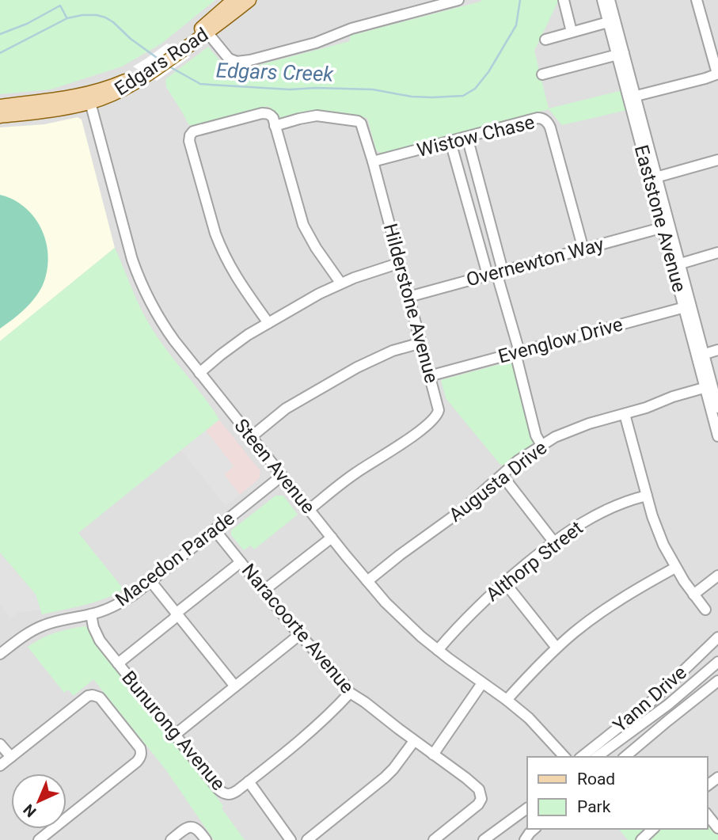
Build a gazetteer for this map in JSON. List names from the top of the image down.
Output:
{
  "streets": {
    "main road": ["Edgars Road"],
    "street": [
      "Wistow Chase",
      "Eaststone Avenue",
      "Overnewton Way",
      "Hilderstone Avenue",
      "Evenglow Drive",
      "Steen Avenue",
      "Augusta Drive",
      "Macedon Parade",
      "Althorp Street",
      "Naracoorte Avenue",
      "Yann Drive",
      "Bunurong Avenue"
    ]
  },
  "crossings": [
    ["Edgars Road", "Steen Avenue"],
    ["Wistow Chase", "Overnewton Way"],
    ["Wistow Chase", "Hilderstone Avenue"],
    ["Eaststone Avenue", "Overnewton Way"],
    ["Eaststone Avenue", "Evenglow Drive"],
    ["Eaststone Avenue", "Augusta Drive"],
    ["Overnewton Way", "Hilderstone Avenue"],
    ["Hilderstone Avenue", "Evenglow Drive"],
    ["Hilderstone Avenue", "Steen Avenue"],
    ["Steen Avenue", "Augusta Drive"],
    ["Steen Avenue", "Macedon Parade"],
    ["Steen Avenue", "Althorp Street"],
    ["Macedon Parade", "Naracoorte Avenue"],
    ["Macedon Parade", "Bunurong Avenue"],
    ["Naracoorte Avenue", "Bunurong Avenue"]
  ],
  "water": ["Edgars Creek"],
  "legend": ["Road", "Park"],
  "north": "bottom left"
}
